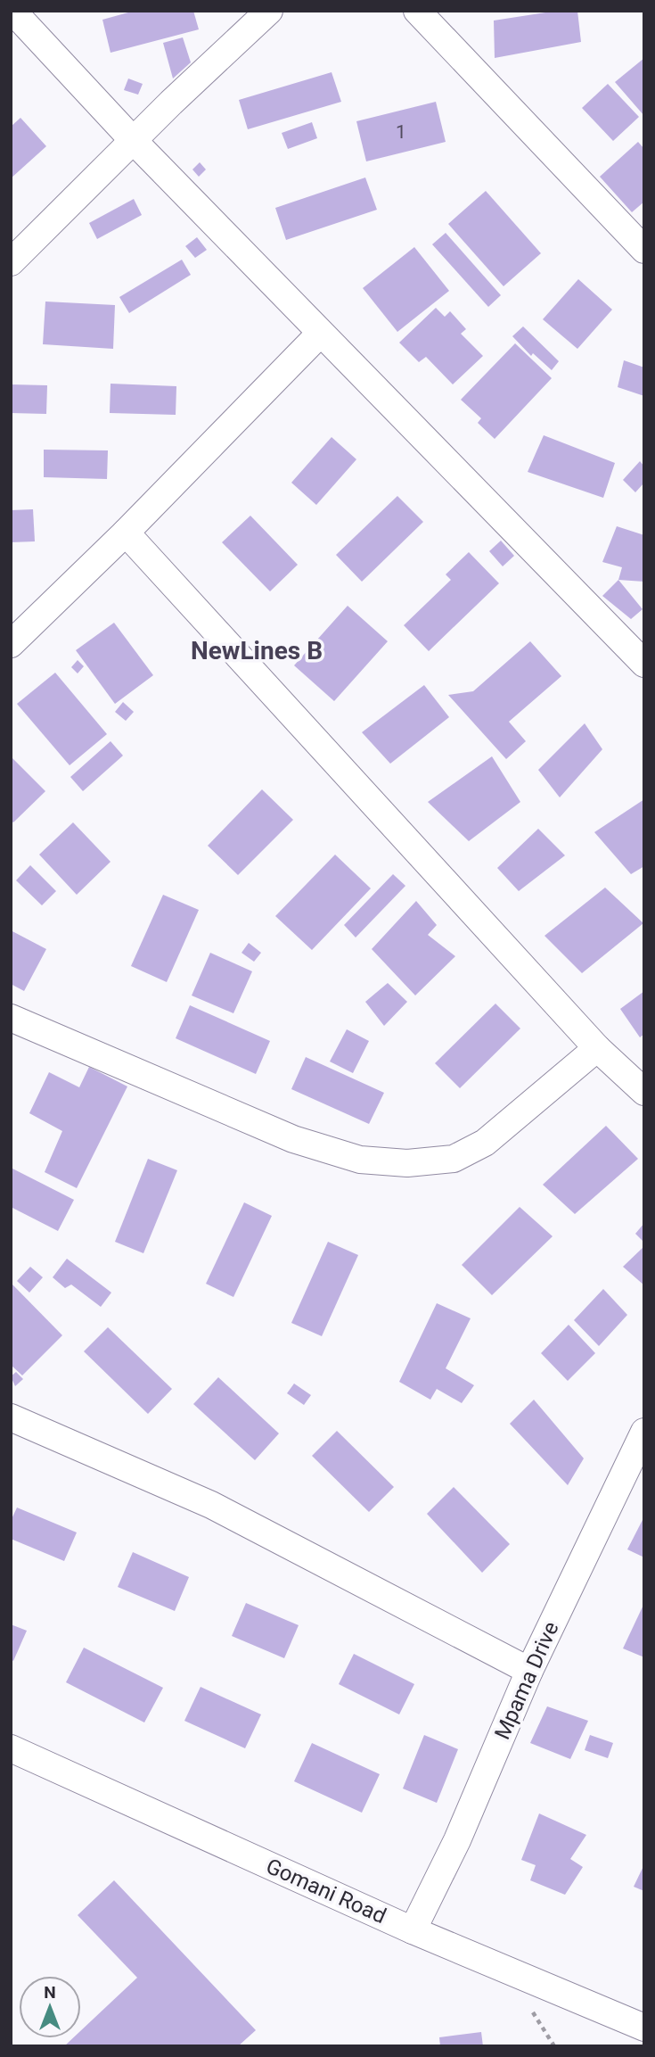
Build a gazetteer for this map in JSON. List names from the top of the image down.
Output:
{
  "streets": {
    "street": ["Mpama Drive", "Gomani Road"]
  },
  "crossings": [
    ["Mpama Drive", "Gomani Road"]
  ],
  "districts": ["NewLines B"],
  "house_numbers": ["1"],
  "north": "top"
}
